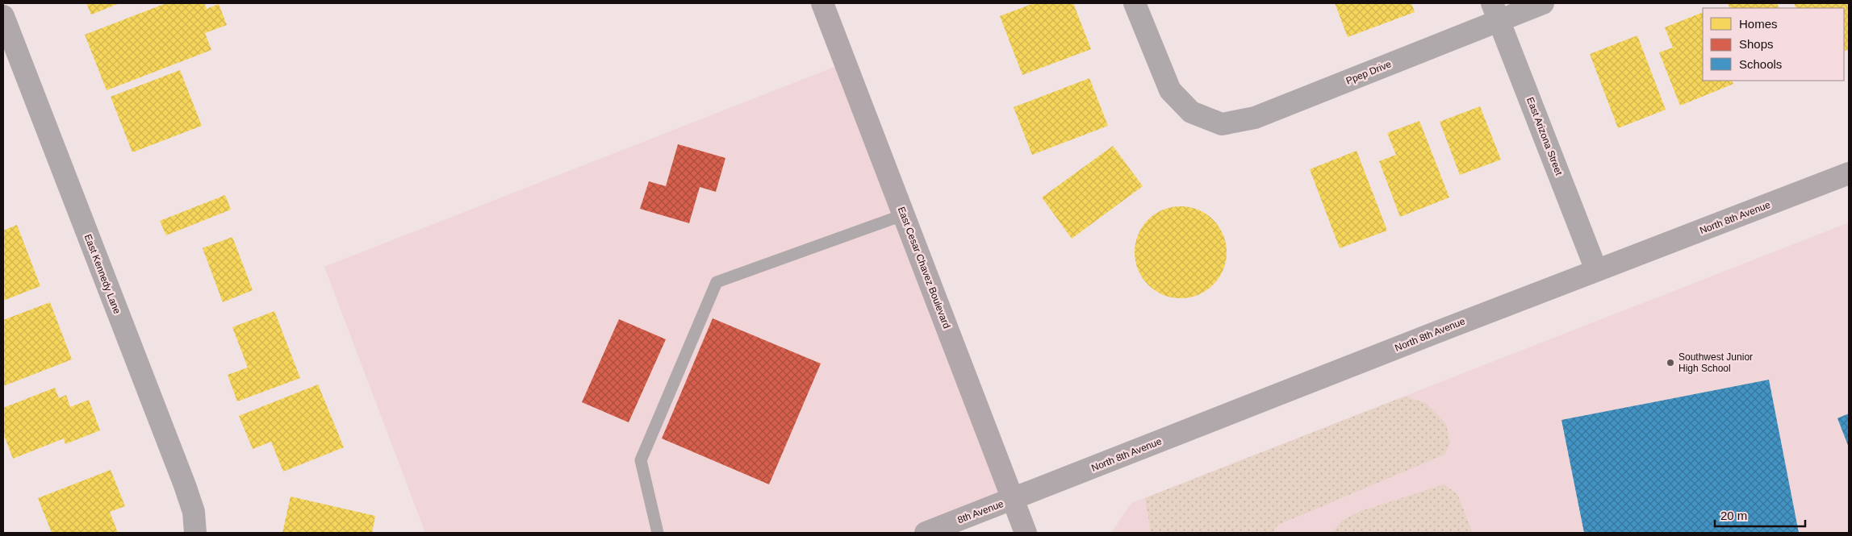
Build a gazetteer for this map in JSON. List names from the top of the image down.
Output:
{
  "streets": {
    "highway": ["East Cesar Chavez Boulevard"],
    "main road": ["North 8th Avenue", "8th Avenue"],
    "street": ["Ppep Drive", "East Arizona Street", "East Kennedy Lane"]
  },
  "crossings": [
    ["Ppep Drive", "East Arizona Street"],
    ["East Arizona Street", "North 8th Avenue"],
    ["North 8th Avenue", "East Cesar Chavez Boulevard"],
    ["North 8th Avenue", "8th Avenue"],
    ["East Cesar Chavez Boulevard", "8th Avenue"]
  ],
  "places": ["Southwest Junior High School"],
  "legend": ["Homes", "Shops", "Schools"],
  "scale_bar": "20 m"
}
